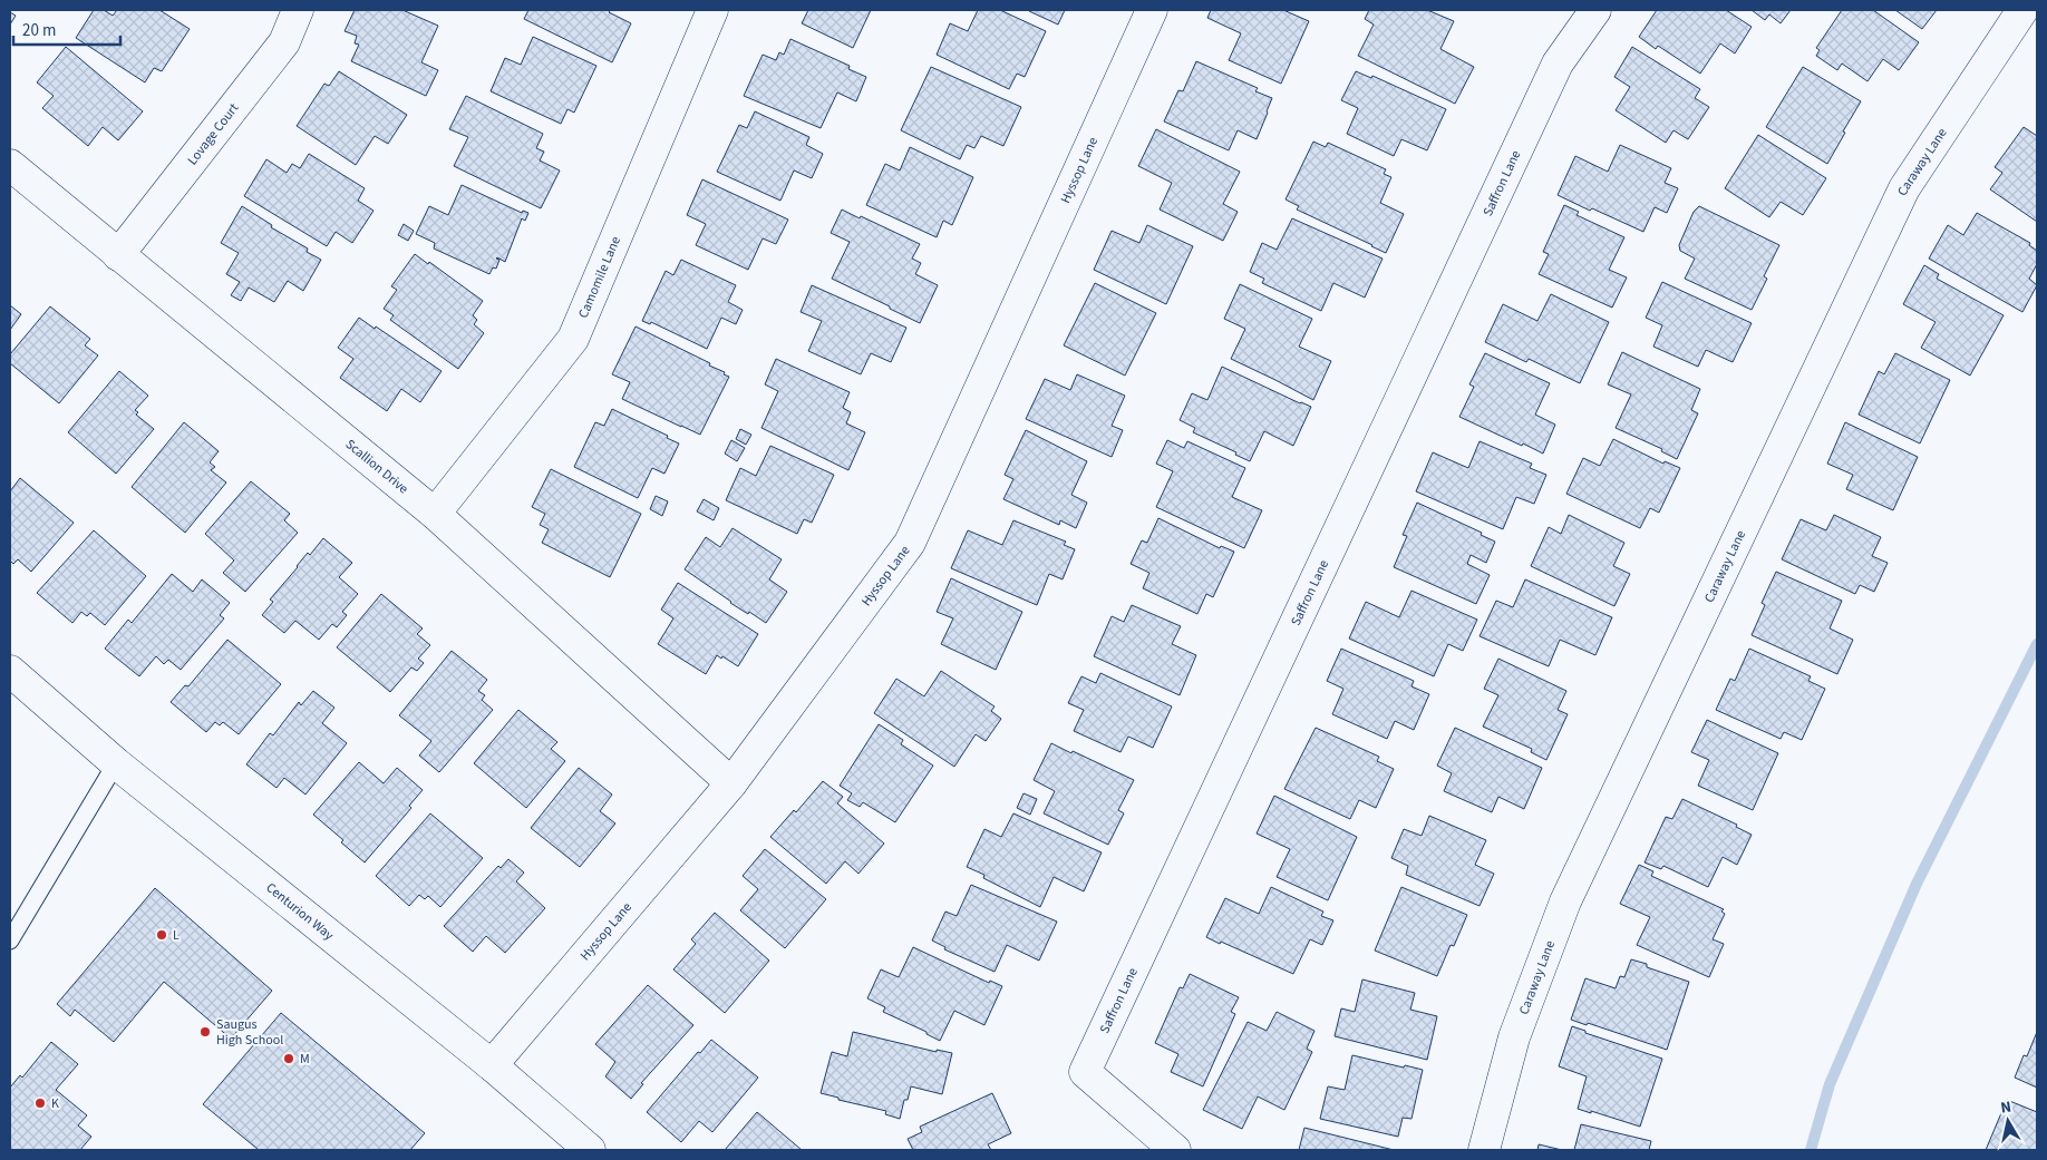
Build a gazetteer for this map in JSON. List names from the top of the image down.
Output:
{
  "streets": {
    "street": [
      "Lovage Court",
      "Caraway Lane",
      "Hyssop Lane",
      "Saffron Lane",
      "Camomile Lane",
      "Scallion Drive",
      "Centurion Way"
    ]
  },
  "crossings": [
    ["Lovage Court", "Scallion Drive"],
    ["Hyssop Lane", "Scallion Drive"],
    ["Hyssop Lane", "Centurion Way"],
    ["Camomile Lane", "Scallion Drive"]
  ],
  "places": [
    "L",
    "Saugus High School",
    "M",
    "K"
  ],
  "scale_bar": "20 m",
  "north": "top"
}
